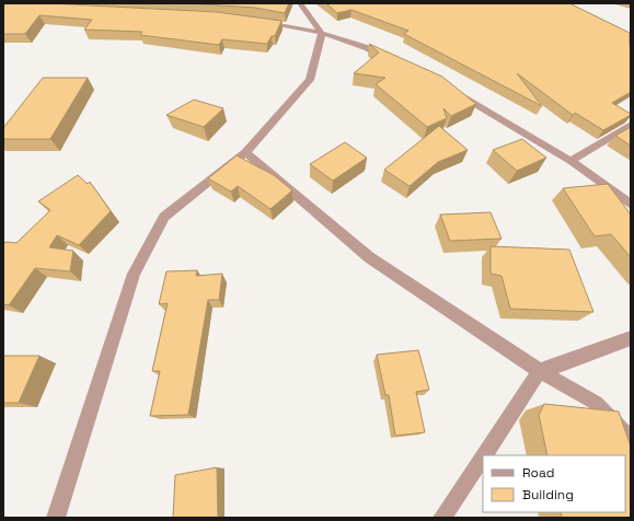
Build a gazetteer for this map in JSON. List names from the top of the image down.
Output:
{
  "legend": ["Road", "Building"]
}
